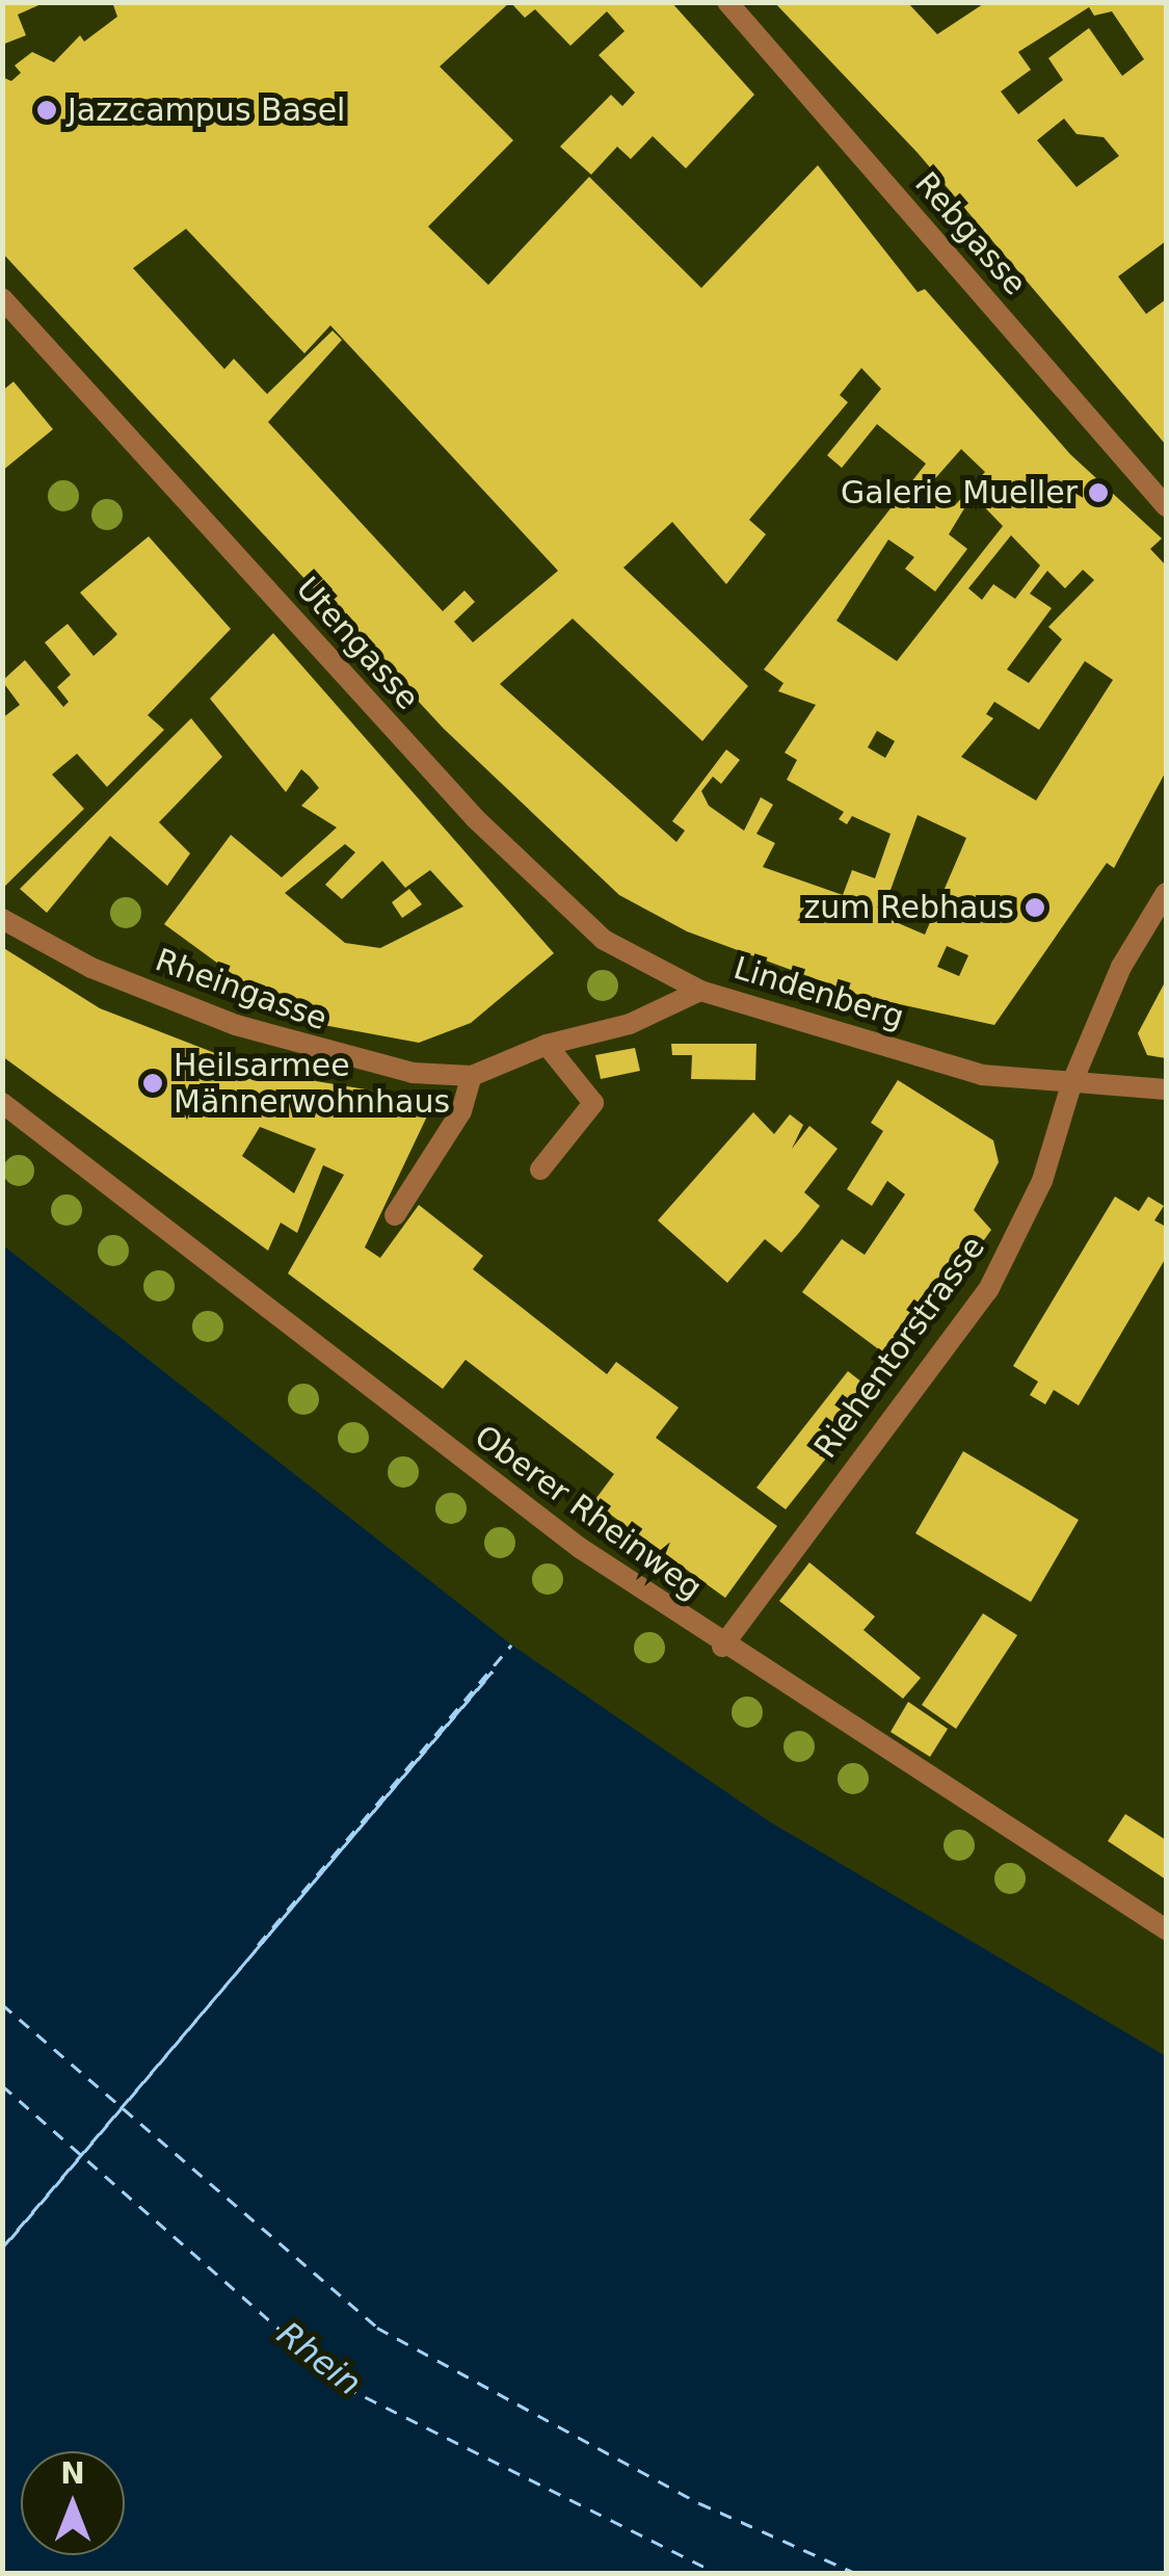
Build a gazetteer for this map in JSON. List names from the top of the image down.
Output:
{
  "streets": {
    "street": [
      "Rebgasse",
      "Utengasse",
      "Rheingasse",
      "Lindenberg",
      "Riehentorstrasse",
      "Oberer Rheinweg"
    ]
  },
  "crossings": [
    ["Utengasse", "Lindenberg"],
    ["Rheingasse", "Lindenberg"],
    ["Lindenberg", "Riehentorstrasse"],
    ["Riehentorstrasse", "Oberer Rheinweg"]
  ],
  "water": ["Rhein"],
  "places": [
    "Jazzcampus Basel",
    "Galerie Mueller",
    "zum Rebhaus",
    "Heilsarmee Männerwohnhaus"
  ],
  "north": "top"
}
